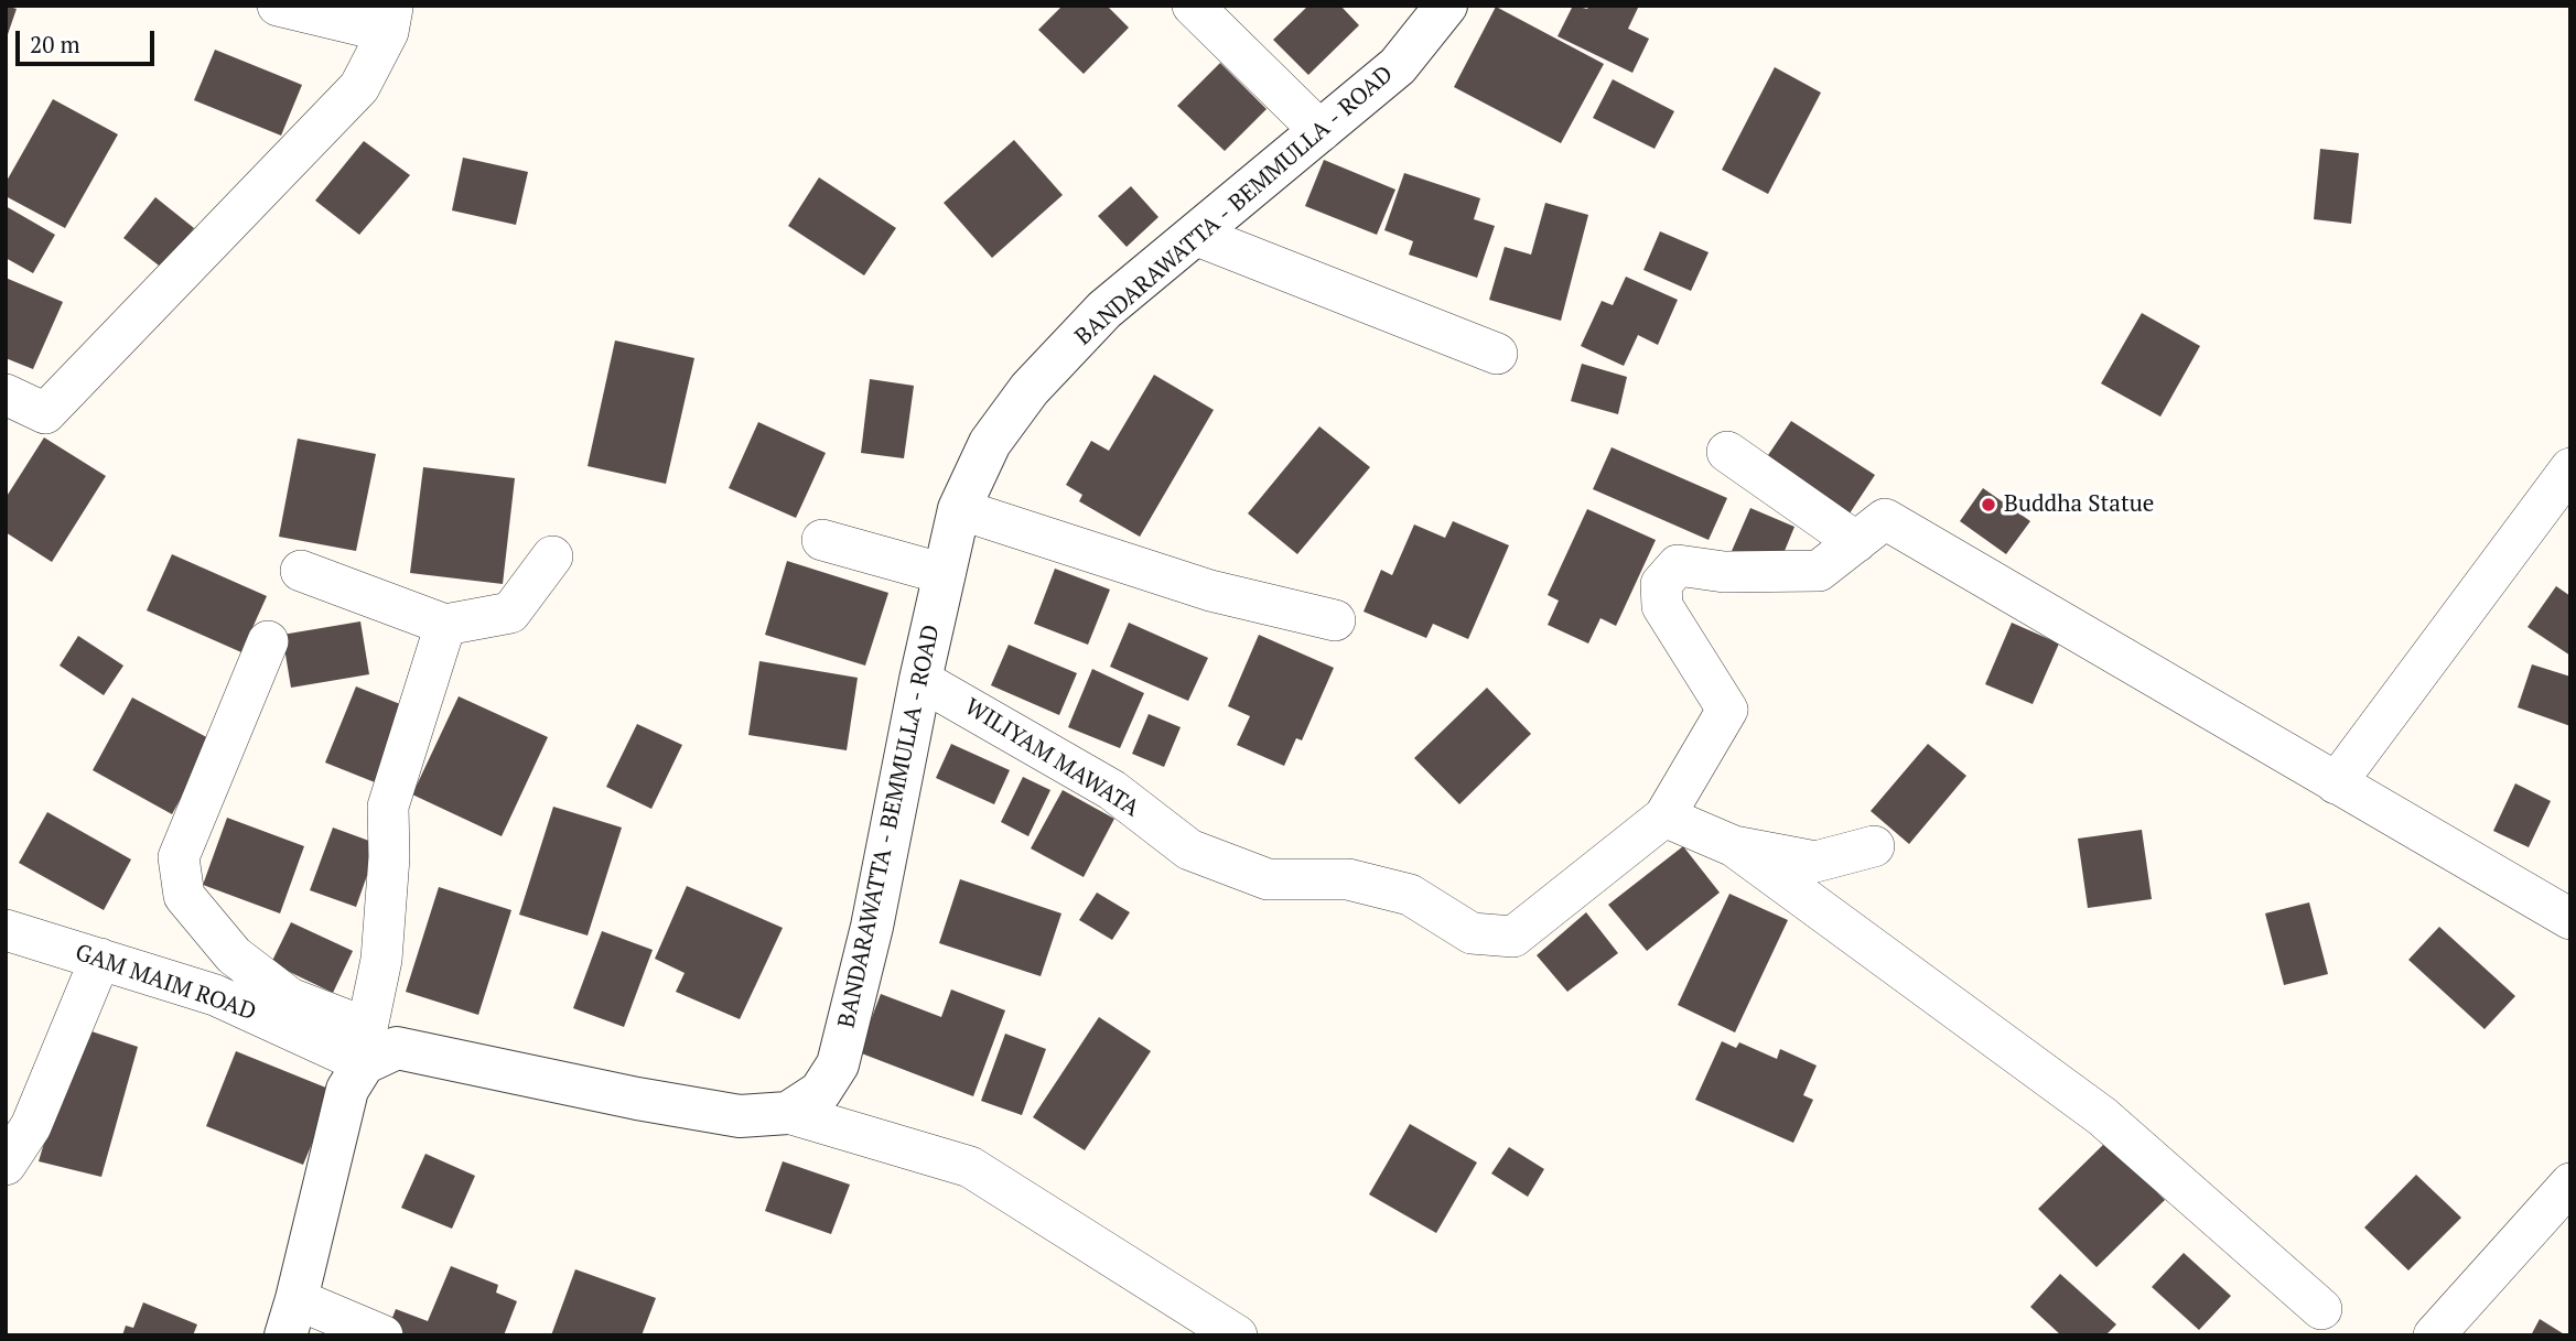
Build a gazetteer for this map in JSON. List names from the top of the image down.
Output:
{
  "streets": {
    "street": ["BANDARAWATTA - BEMMULLA - ROAD", "WILIYAM MAWATA", "GAM MAIM ROAD"]
  },
  "crossings": [
    ["BANDARAWATTA - BEMMULLA - ROAD", "WILIYAM MAWATA"],
    ["BANDARAWATTA - BEMMULLA - ROAD", "GAM MAIM ROAD"]
  ],
  "places": ["Buddha Statue"],
  "scale_bar": "20 m"
}
